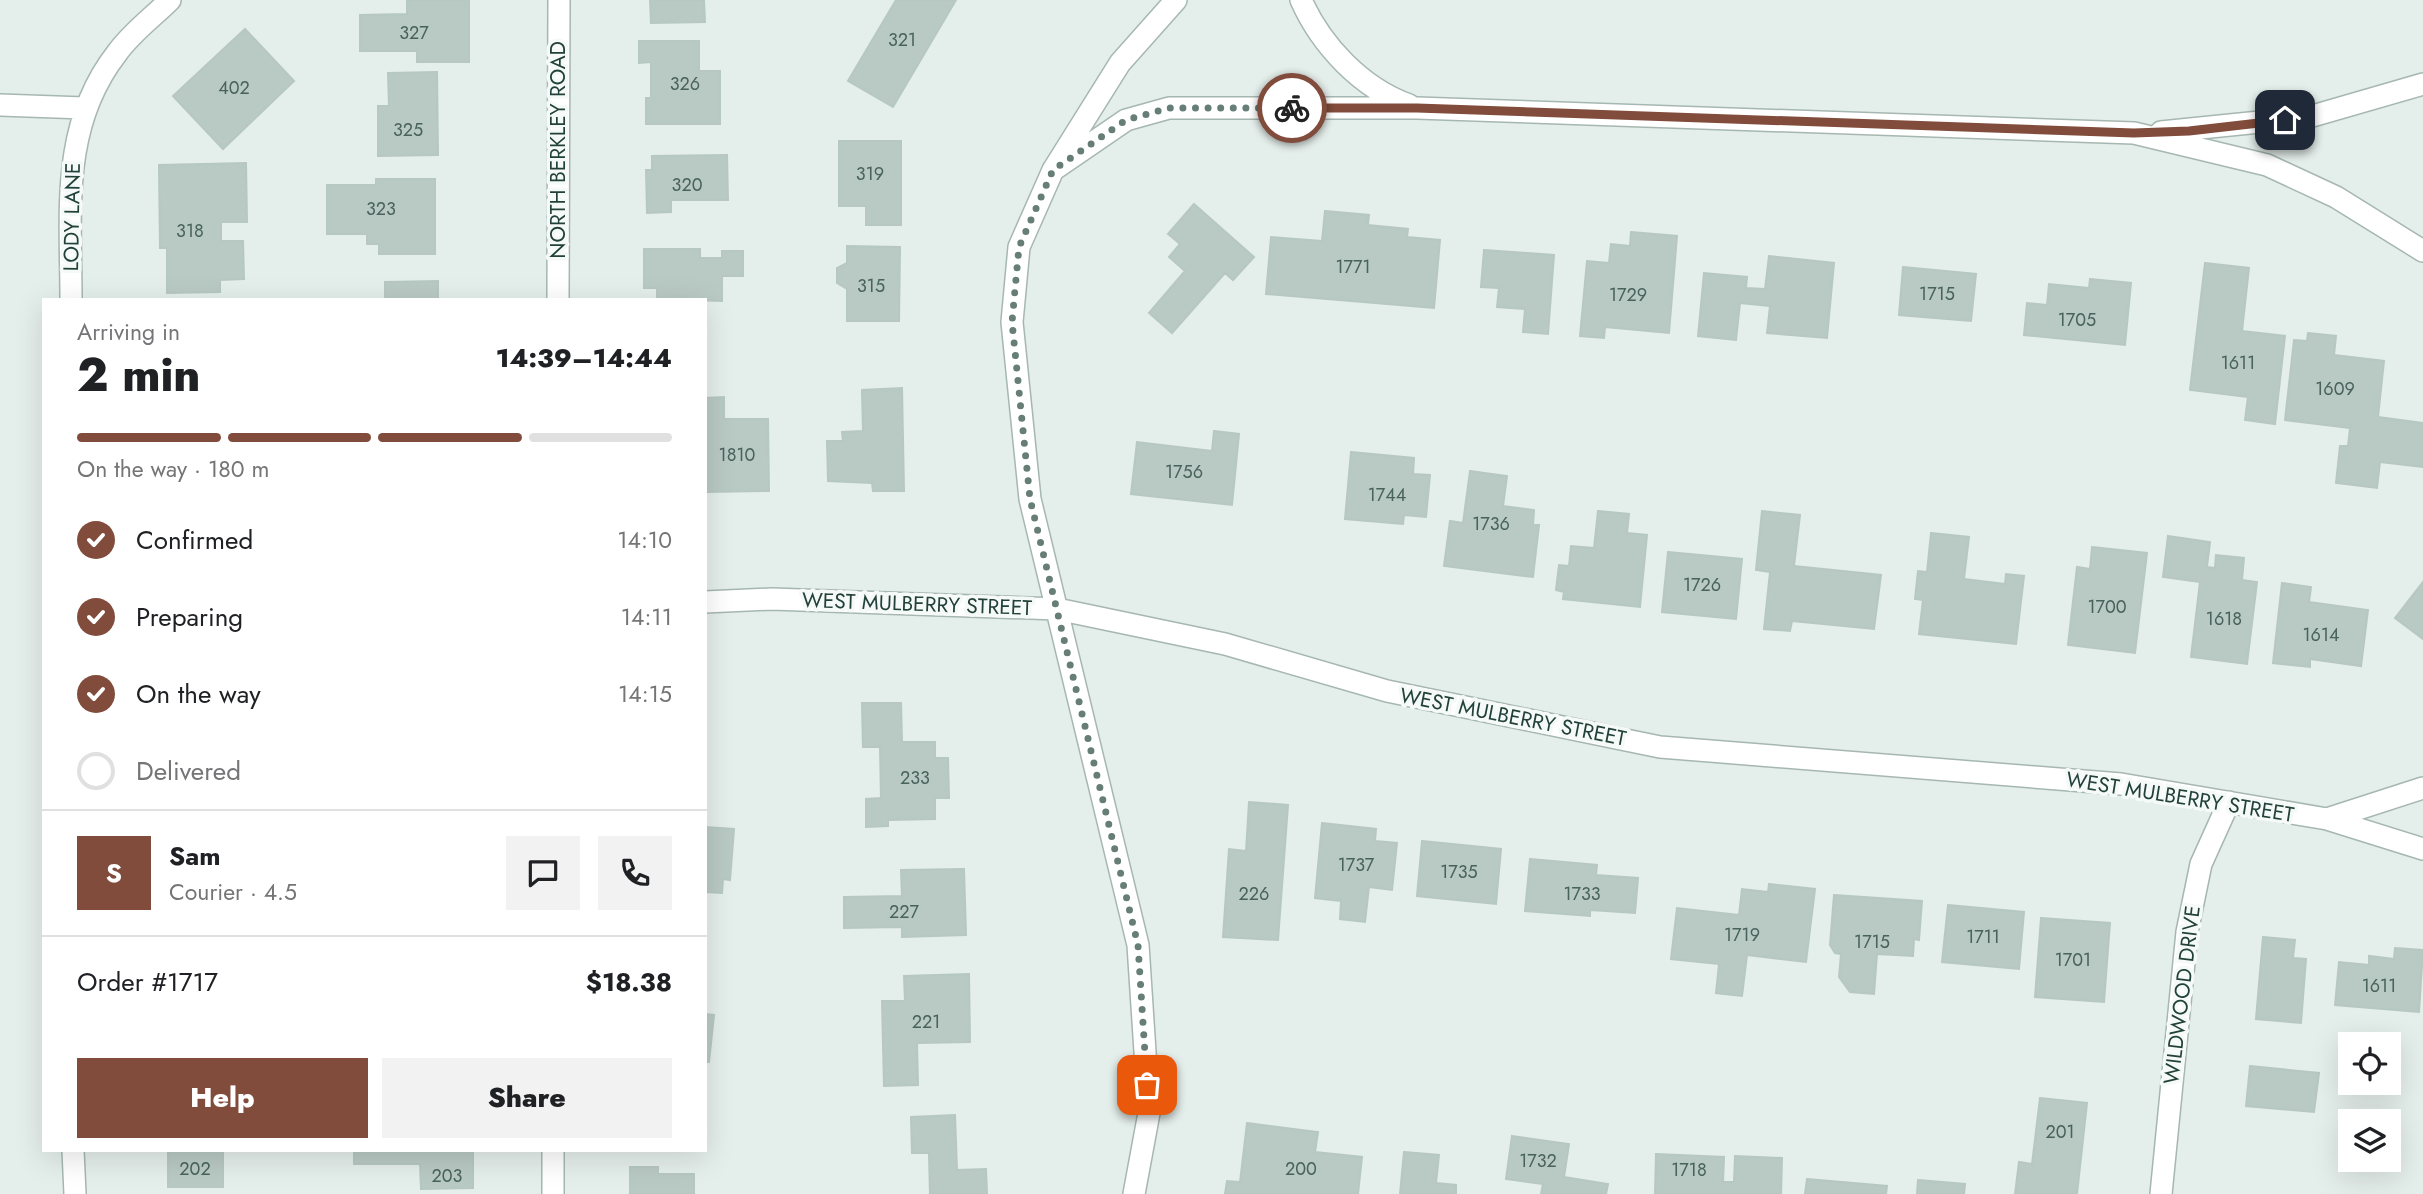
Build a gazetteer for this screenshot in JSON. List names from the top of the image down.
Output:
{
  "streets": {
    "street": [
      "NORTH BERKLEY ROAD",
      "LODY LANE",
      "WEST MULBERRY STREET",
      "WILDWOOD DRIVE"
    ]
  },
  "crossings": [
    ["WEST MULBERRY STREET", "WILDWOOD DRIVE"]
  ],
  "house_numbers": [
    "327",
    "321",
    "326",
    "402",
    "325",
    "319",
    "320",
    "323",
    "318",
    "1771",
    "315",
    "1715",
    "1729",
    "1705",
    "1611",
    "1609",
    "1810",
    "1756",
    "1744",
    "1736",
    "1726",
    "1700",
    "1618",
    "1614",
    "233",
    "1737",
    "1735",
    "226",
    "1733",
    "227",
    "1719",
    "1711",
    "1715",
    "1701",
    "1611",
    "221",
    "201",
    "1732",
    "202",
    "200",
    "1718",
    "203"
  ],
  "page": {
    "heading": ["2 min", "Arriving in", "14:39–14:44"],
    "panel": [
      "Sam",
      "Courier · 4.5",
      "Order #1717",
      "$18.38"
    ],
    "bar": "On the way · 180 m",
    "list": [
      ["Confirmed", "14:10"],
      ["Preparing", "14:11"],
      ["On the way", "14:15"],
      "Delivered"
    ],
    "round": "S",
    "buttons": ["Help", "Share"]
  }
}
